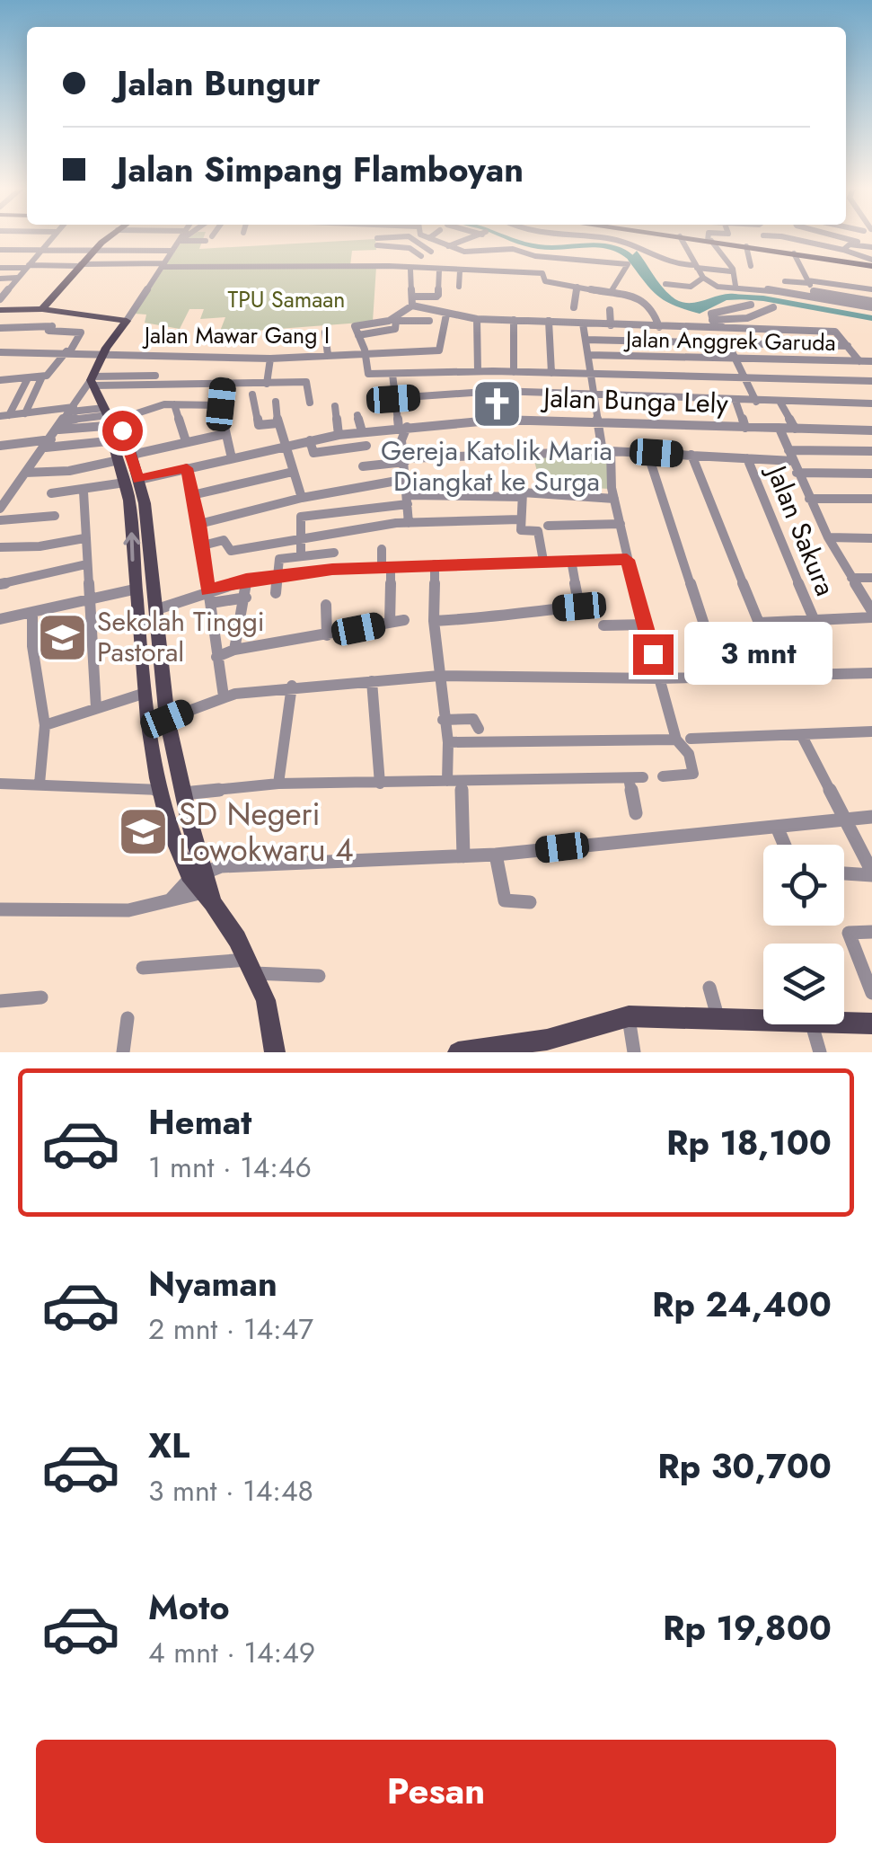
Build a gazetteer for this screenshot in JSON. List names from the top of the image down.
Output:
{
  "streets": {
    "street": [
      "Jalan Mawar Gang I",
      "Jalan Anggrek Garuda",
      "Jalan Bunga Lely",
      "Jalan Sakura"
    ]
  },
  "parks": ["TPU Samaan"],
  "places": {
    "church": ["Gereja Katolik Maria Diangkat ke Surga"],
    "school or university": ["Sekolah Tinggi Pastoral", "SD Negeri Lowokwaru 4"]
  },
  "page": {
    "banner": ["Jalan Bungur", "Jalan Simpang Flamboyan"],
    "bubble": "3 mnt",
    "list": [
      {
        "name": "Hemat",
        "note": "1 mnt · 14:46",
        "value": "Rp 18,100"
      },
      {
        "name": "Nyaman",
        "note": "2 mnt · 14:47",
        "value": "Rp 24,400"
      },
      {
        "name": "XL",
        "note": "3 mnt · 14:48",
        "value": "Rp 30,700"
      },
      {
        "name": "Moto",
        "note": "4 mnt · 14:49",
        "value": "Rp 19,800"
      }
    ],
    "buttons": "Pesan"
  }
}
